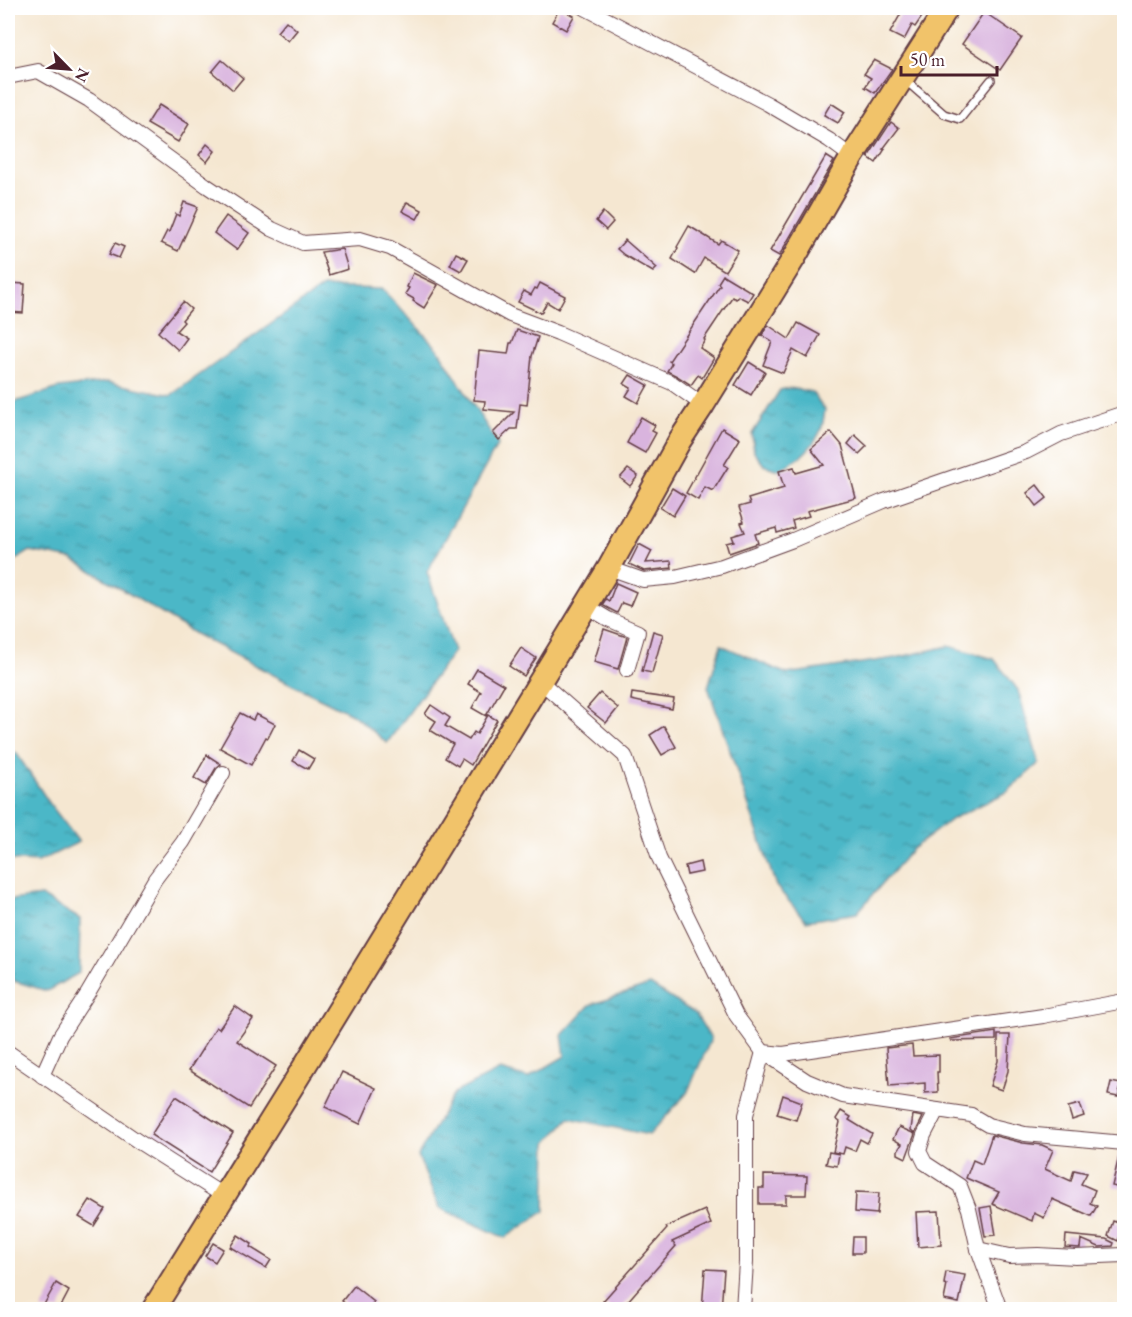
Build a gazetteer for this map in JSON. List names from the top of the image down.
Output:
{
  "scale_bar": "50 m",
  "north": "bottom right"
}
